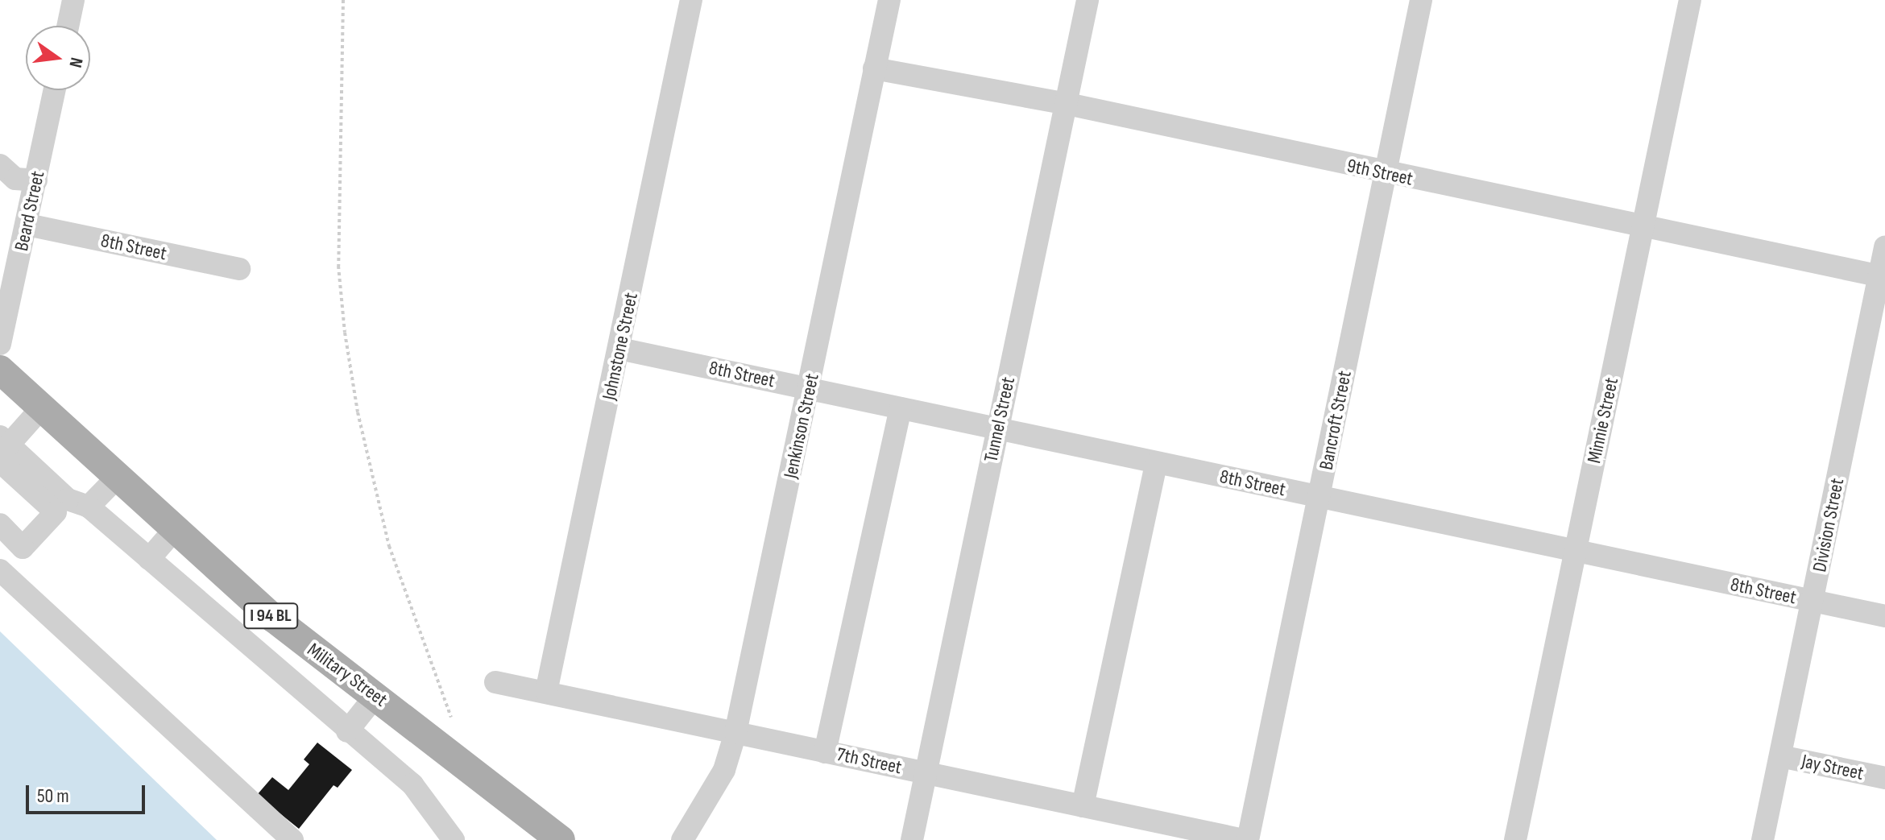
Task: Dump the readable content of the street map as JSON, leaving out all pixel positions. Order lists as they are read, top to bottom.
{
  "streets": {
    "main road": ["I 94 BL", "Military Street"],
    "street": [
      "9th Street",
      "Beard Street",
      "8th Street",
      "Johnstone Street",
      "Tunnel Street",
      "Bancroft Street",
      "Minnie Street",
      "Jenkinson Street",
      "Division Street",
      "7th Street",
      "Jay Street"
    ]
  },
  "crossings": [
    ["9th Street", "Tunnel Street"],
    ["9th Street", "Bancroft Street"],
    ["9th Street", "Minnie Street"],
    ["9th Street", "Jenkinson Street"],
    ["9th Street", "Division Street"],
    ["Beard Street", "8th Street"],
    ["8th Street", "Johnstone Street"],
    ["8th Street", "Tunnel Street"],
    ["8th Street", "Bancroft Street"],
    ["8th Street", "Minnie Street"],
    ["8th Street", "Jenkinson Street"],
    ["8th Street", "Division Street"],
    ["Johnstone Street", "7th Street"],
    ["Tunnel Street", "7th Street"],
    ["Bancroft Street", "7th Street"],
    ["Jenkinson Street", "7th Street"],
    ["Division Street", "Jay Street"]
  ],
  "scale_bar": "50 m",
  "north": "right"
}
